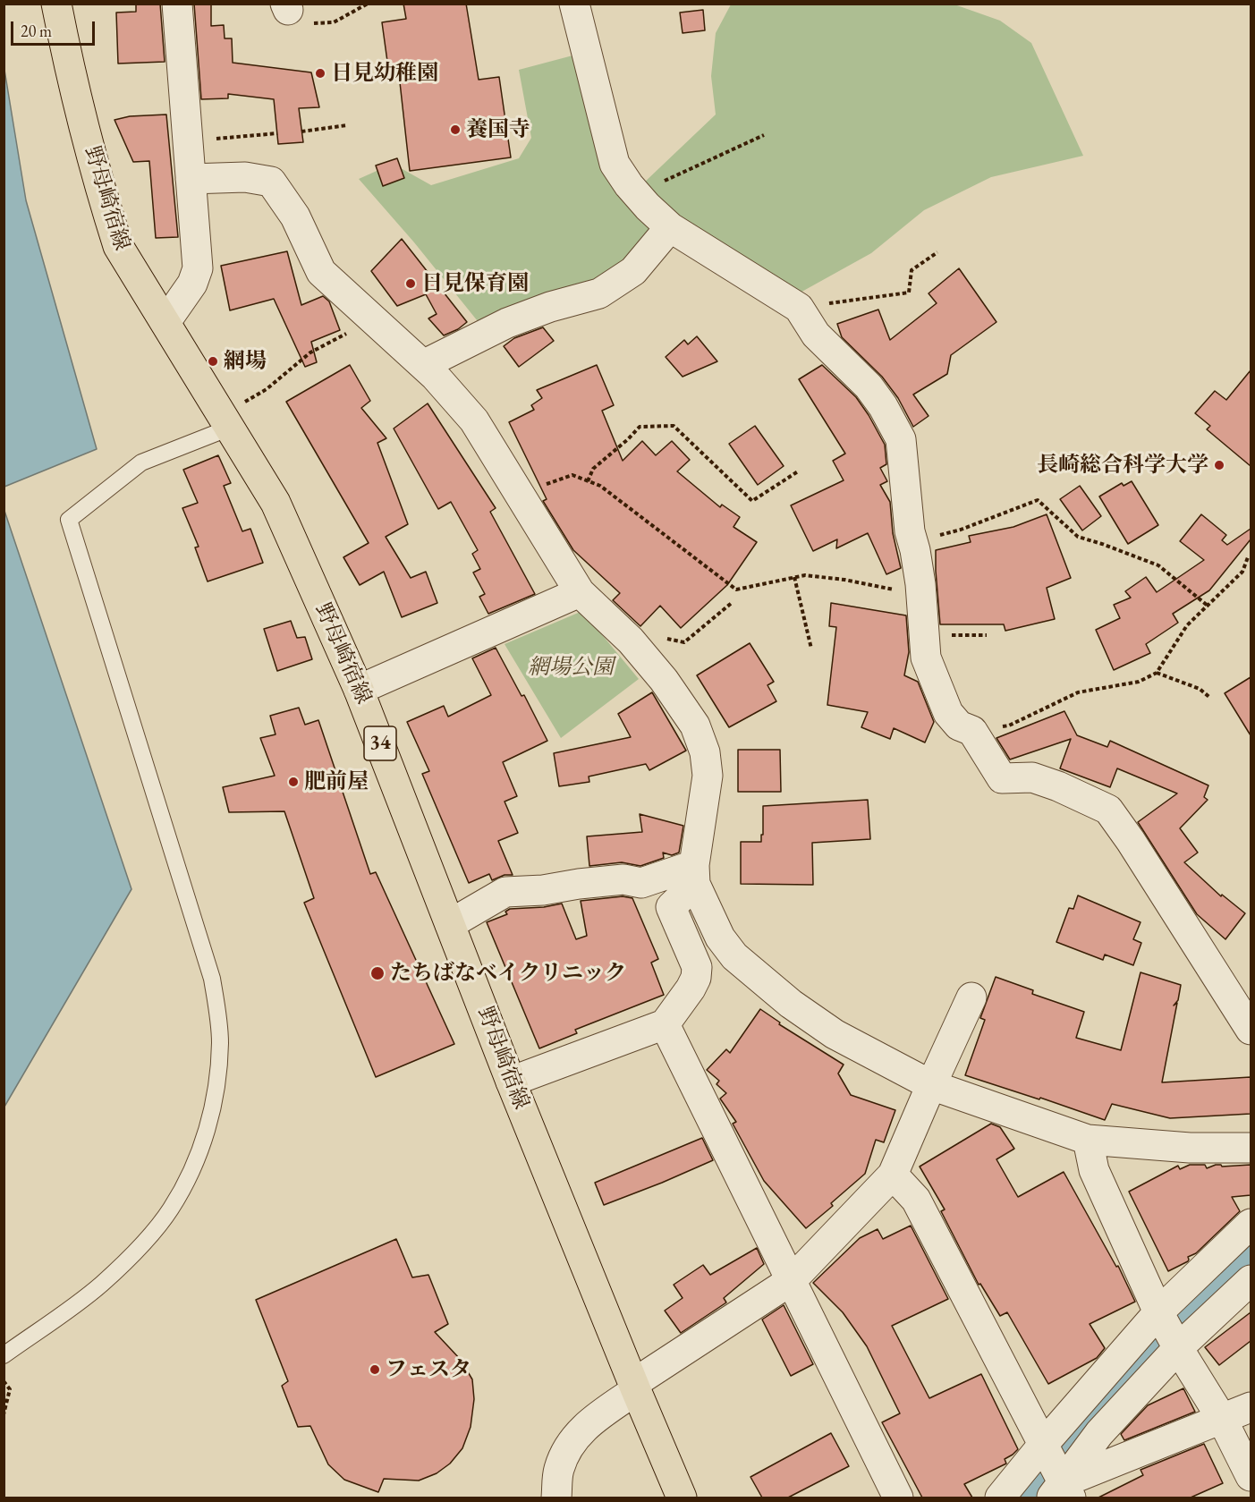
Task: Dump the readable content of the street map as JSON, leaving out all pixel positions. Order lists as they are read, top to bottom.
{
  "streets": {
    "main road": ["野母崎宿線", "34"]
  },
  "parks": ["網場公園"],
  "places": [
    "日見幼稚園",
    "養国寺",
    "日見保育園",
    "網場",
    "長崎総合科学大学",
    "肥前屋",
    "たちばなベイクリニック",
    "フェスタ"
  ],
  "scale_bar": "20 m"
}
